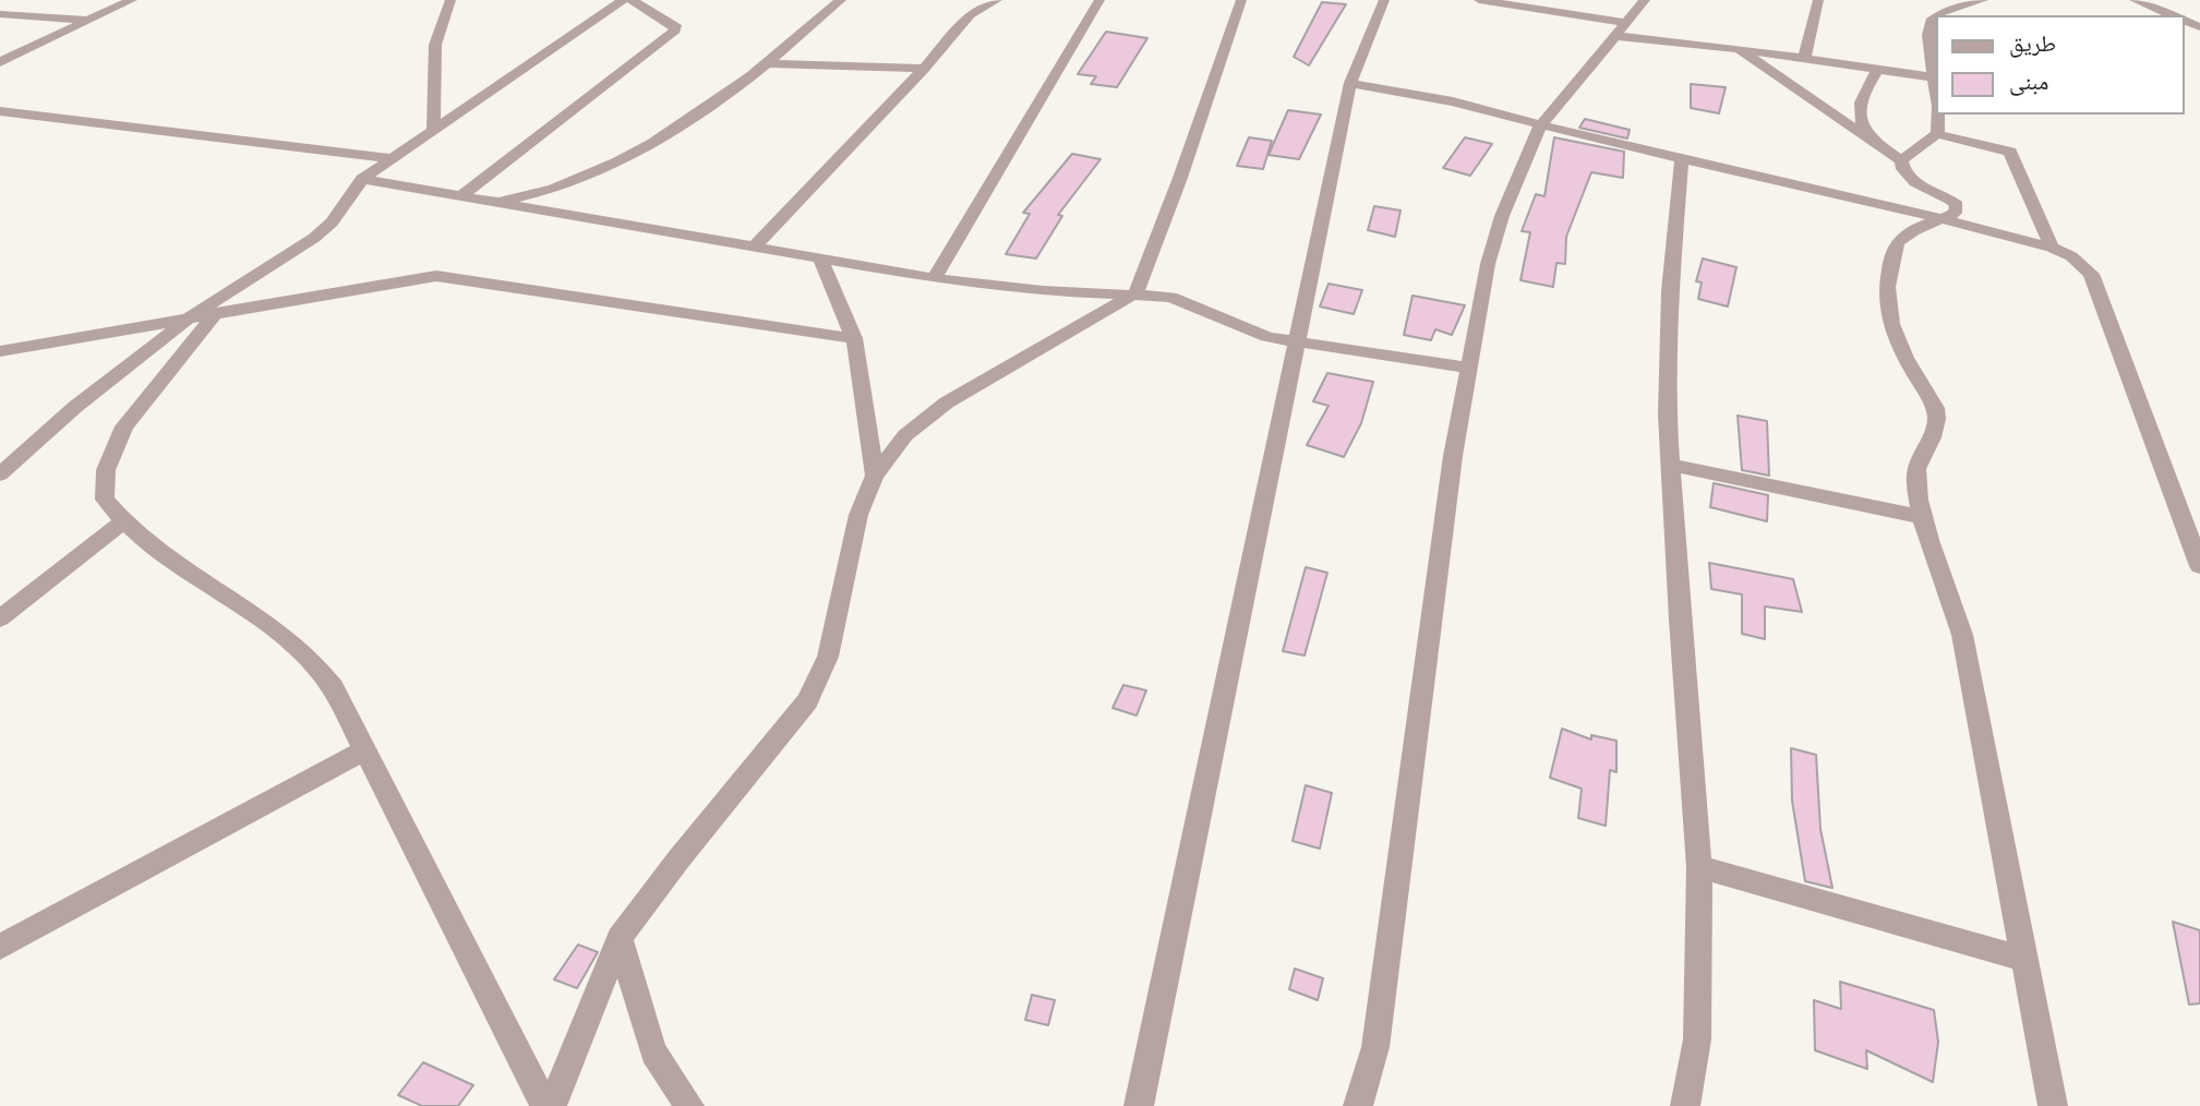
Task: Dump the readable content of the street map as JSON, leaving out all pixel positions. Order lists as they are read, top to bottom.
{
  "legend": ["طريق", "مبنى"]
}
